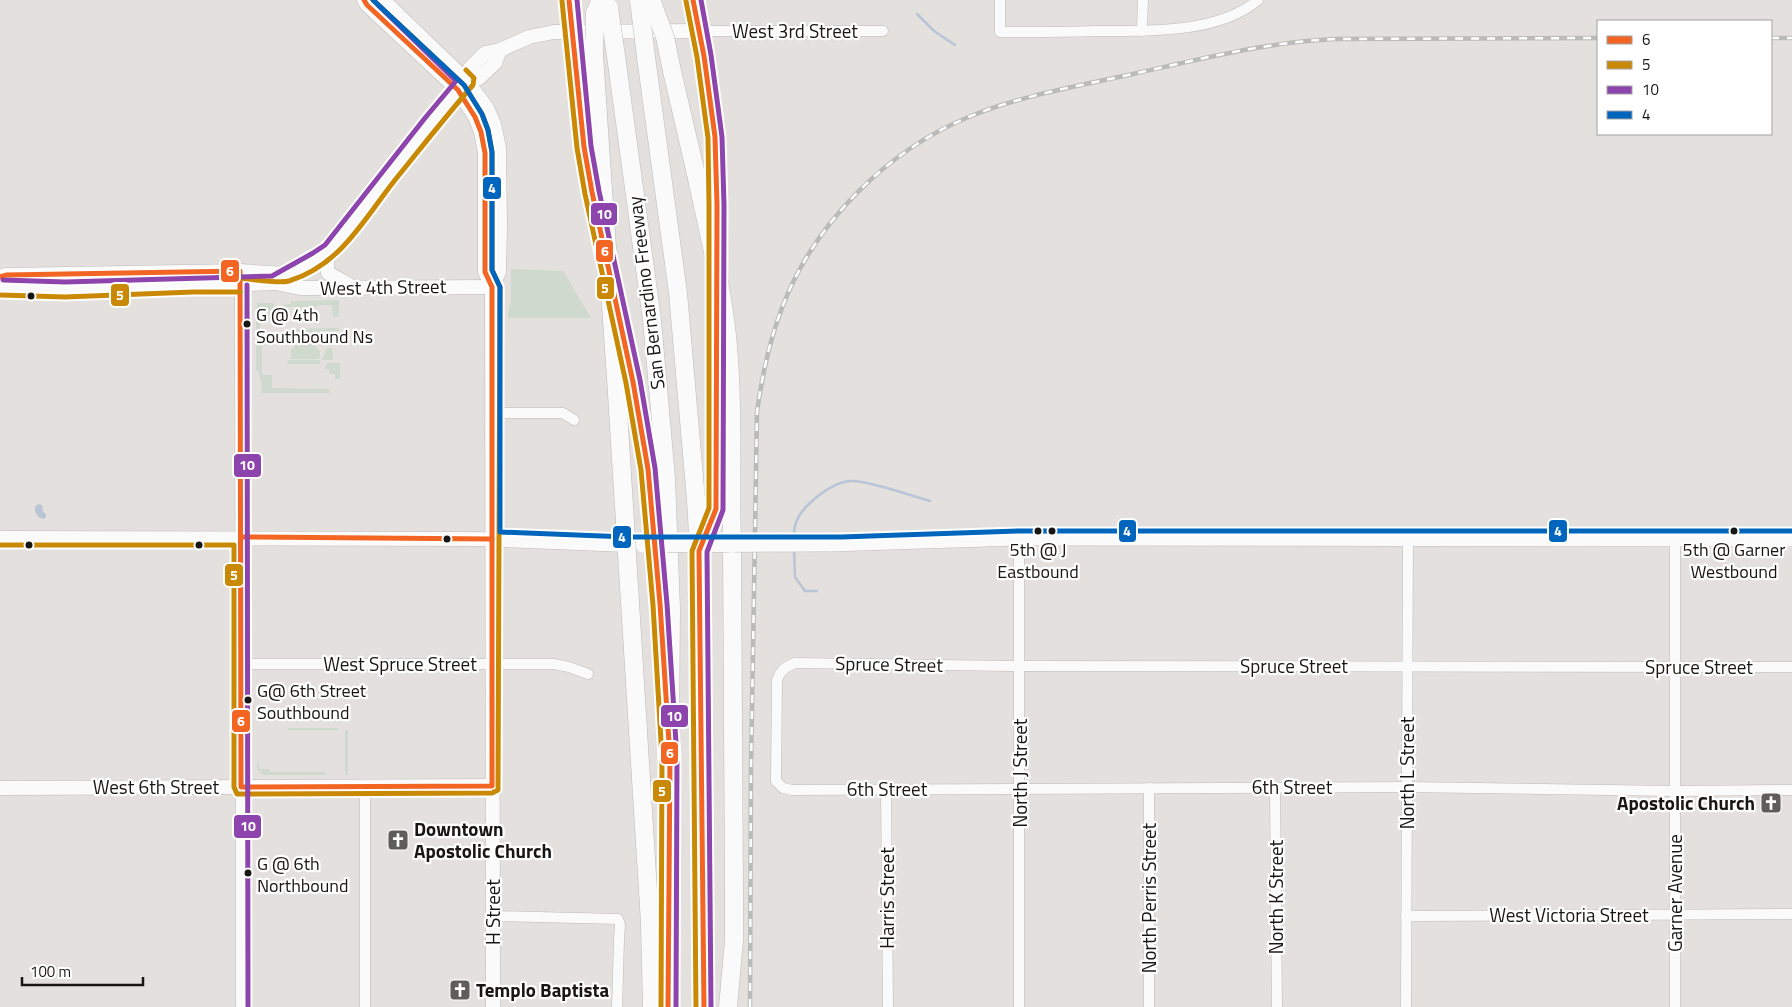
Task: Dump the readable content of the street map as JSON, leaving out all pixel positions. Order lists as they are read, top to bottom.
{
  "streets": {
    "highway": ["San Bernardino Freeway"],
    "main road": [
      "West 3rd Street",
      "West 4th Street",
      "West 6th Street",
      "H Street"
    ],
    "street": [
      "West Spruce Street",
      "Spruce Street",
      "North J Street",
      "North L Street",
      "6th Street",
      "Garner Avenue",
      "North K Street",
      "Harris Street",
      "North Perris Street",
      "West Victoria Street"
    ]
  },
  "crossings": [
    ["West 3rd Street", "West 4th Street"],
    ["West 3rd Street", "H Street"],
    ["West 4th Street", "H Street"],
    ["West Spruce Street", "H Street"],
    ["Spruce Street", "North J Street"],
    ["Spruce Street", "North L Street"],
    ["Spruce Street", "6th Street"],
    ["Spruce Street", "Garner Avenue"],
    ["North J Street", "6th Street"],
    ["North L Street", "6th Street"],
    ["North L Street", "West Victoria Street"],
    ["West 6th Street", "H Street"],
    ["6th Street", "Garner Avenue"],
    ["6th Street", "North K Street"],
    ["6th Street", "Harris Street"],
    ["6th Street", "North Perris Street"],
    ["Garner Avenue", "West Victoria Street"]
  ],
  "places": {
    "other": [
      "G @ 4th Southbound Ns",
      "5th @ J Eastbound",
      "5th @ Garner Westbound",
      "G@ 6th Street Southbound",
      "G @ 6th Northbound"
    ],
    "church": ["Apostolic Church", "Downtown Apostolic Church", "Templo Baptista"]
  },
  "lines": [
    "transit line 6",
    "transit line 5",
    "transit line 10",
    "transit line 4"
  ],
  "legend": [
    "6",
    "5",
    "10",
    "4"
  ],
  "scale_bar": "100 m"
}
